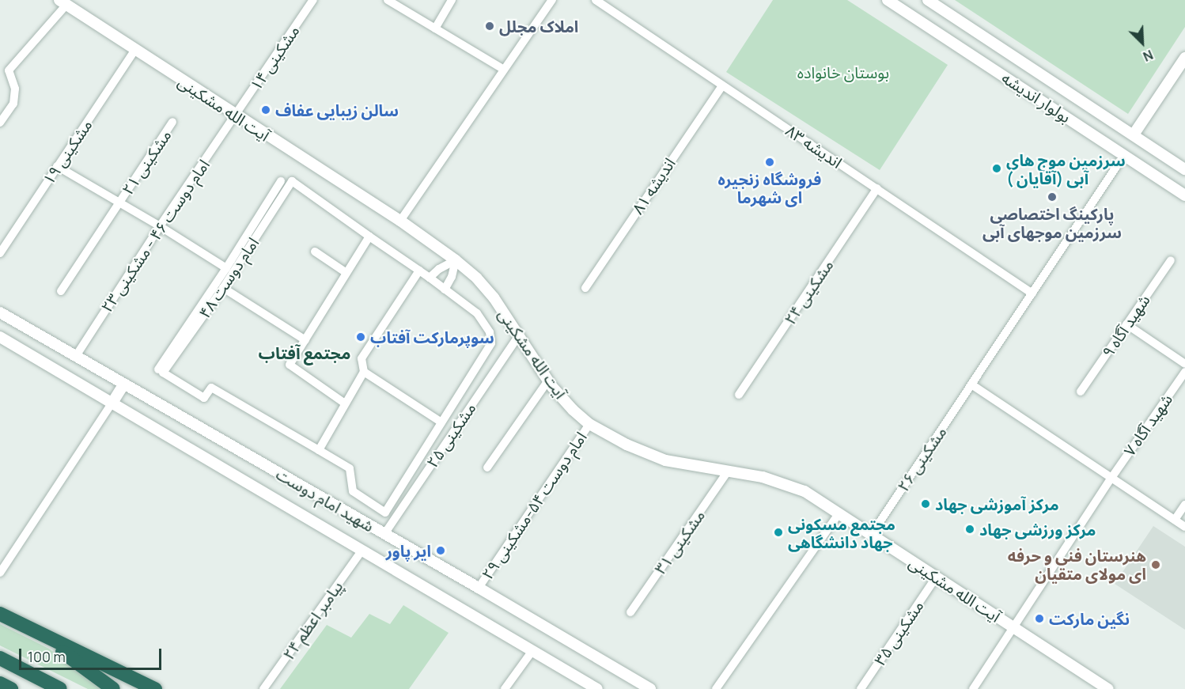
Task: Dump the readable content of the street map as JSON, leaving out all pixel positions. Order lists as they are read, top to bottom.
{
  "streets": {
    "main road": ["بولوار اندیشه", "آیت الله مشکینی", "شهید امام دوست"],
    "street": [
      "مشکینی ۱۴",
      "اندیشه ۸۳",
      "مشکینی ۱۹",
      "مشکینی ۲۱",
      "اندیشه ۸۱",
      "امام دوست ۴۶ - مشکینی ۲۳",
      "امام دوست ۴۸",
      "مشکینی ۲۴",
      "شهید آگاه ۹",
      "شهید آگاه ۷",
      "مشکینی ۲۵",
      "مشکینی ۲۶",
      "امام دوست ۵۴-مشکینی ۲۹",
      "مشکینی ۳۱",
      "پیامبر اعظم ۲۴",
      "مشکینی ۳۵"
    ]
  },
  "crossings": [
    ["مشکینی ۱۴", "آیت الله مشکینی"],
    ["مشکینی ۱۴", "امام دوست ۴۶ - مشکینی ۲۳"],
    ["آیت الله مشکینی", "مشکینی ۱۹"],
    ["آیت الله مشکینی", "امام دوست ۴۶ - مشکینی ۲۳"],
    ["آیت الله مشکینی", "شهید آگاه ۷"],
    ["آیت الله مشکینی", "مشکینی ۲۵"],
    ["آیت الله مشکینی", "مشکینی ۲۶"],
    ["آیت الله مشکینی", "امام دوست ۵۴-مشکینی ۲۹"],
    ["آیت الله مشکینی", "مشکینی ۳۱"],
    ["آیت الله مشکینی", "مشکینی ۳۵"],
    ["اندیشه ۸۳", "اندیشه ۸۱"],
    ["اندیشه ۸۳", "مشکینی ۲۴"],
    ["امام دوست ۴۶ - مشکینی ۲۳", "شهید امام دوست"],
    ["مشکینی ۲۵", "شهید امام دوست"],
    ["شهید امام دوست", "امام دوست ۵۴-مشکینی ۲۹"],
    ["شهید امام دوست", "پیامبر اعظم ۲۴"]
  ],
  "districts": ["مجتمع آفتاب"],
  "parks": ["بوستان خانواده"],
  "places": [
    "املاک مجلل",
    "سالن زیبایی عفاف",
    "فروشگاه زنجیره ای شهرما",
    "سرزمین موج های آبی (آقایان )",
    "پارکینگ اختصاصی سرزمین موجهای آبی",
    "سوپرمارکت آفتاب",
    "مرکز آموزشی جهاد",
    "مرکز ورزشی جهاد",
    "مجتمع مسکونی جهاد دانشگاهی",
    "ایر پاور",
    "هنرستان فنی و حرفه ای مولای متقیان",
    "نگین مارکت"
  ],
  "scale_bar": "100 m",
  "north": "bottom right"
}
